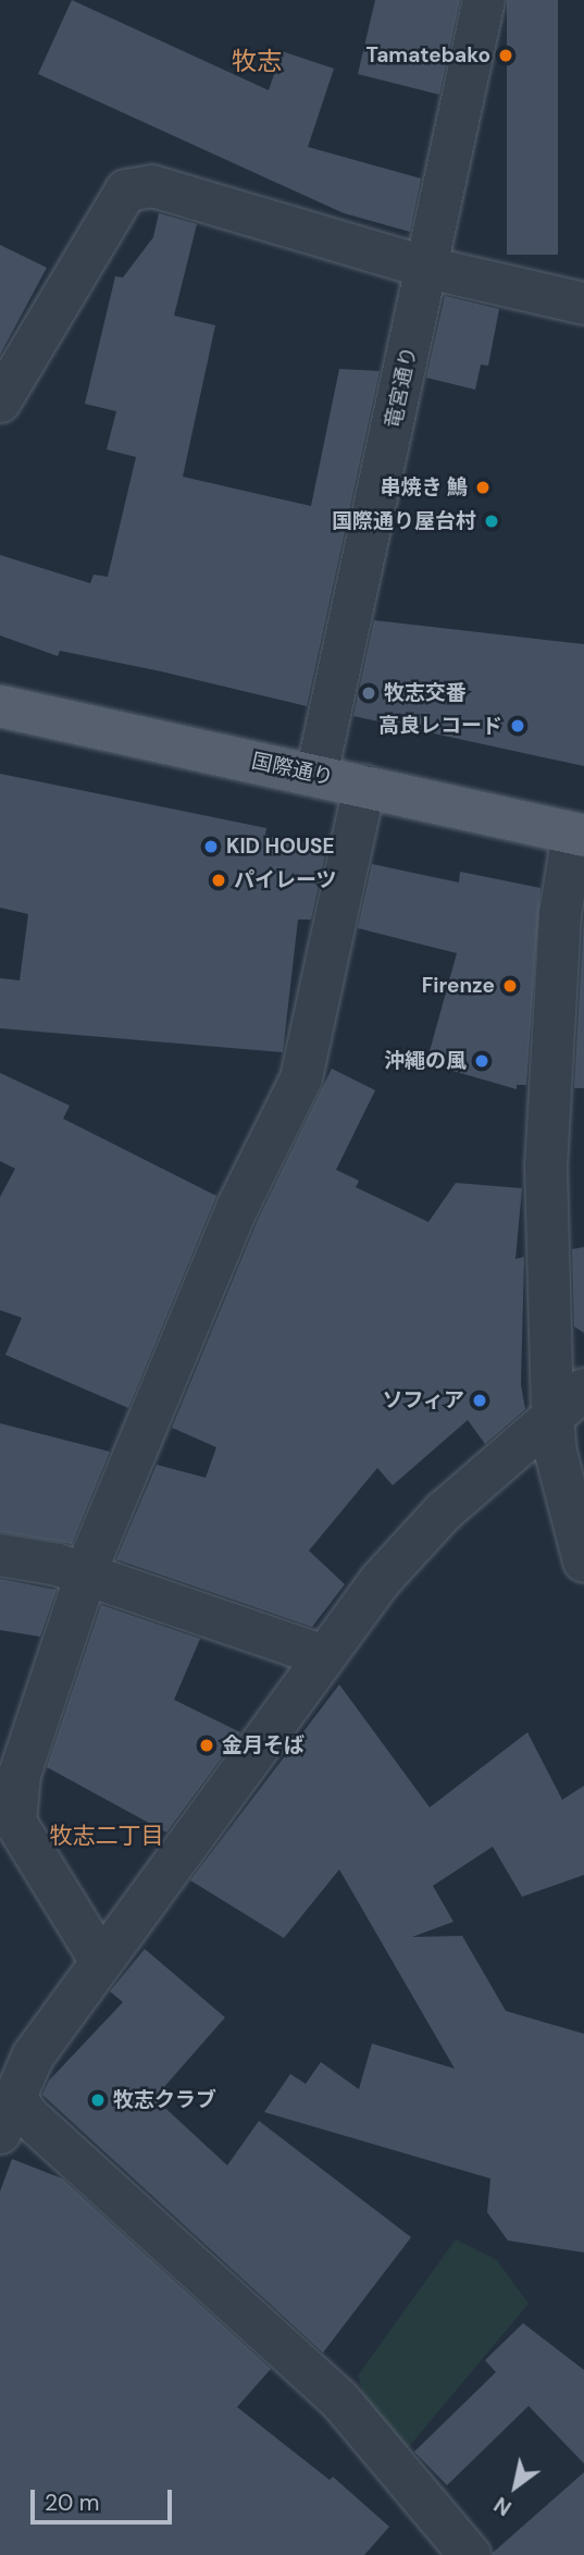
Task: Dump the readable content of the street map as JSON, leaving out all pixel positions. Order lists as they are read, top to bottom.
{
  "streets": {
    "main road": ["国際通り"],
    "street": ["竜宮通り"]
  },
  "crossings": [
    ["竜宮通り", "国際通り"]
  ],
  "districts": ["牧志", "牧志二丁目"],
  "places": [
    "Tamatebako",
    "串焼き 鷠",
    "国際通り屋台村",
    "牧志交番",
    "高良レコード",
    "KID HOUSE",
    "パイレーツ",
    "Firenze",
    "沖繩の風",
    "ソフィア",
    "金月そば",
    "牧志クラブ"
  ],
  "scale_bar": "20 m",
  "north": "bottom left"
}
